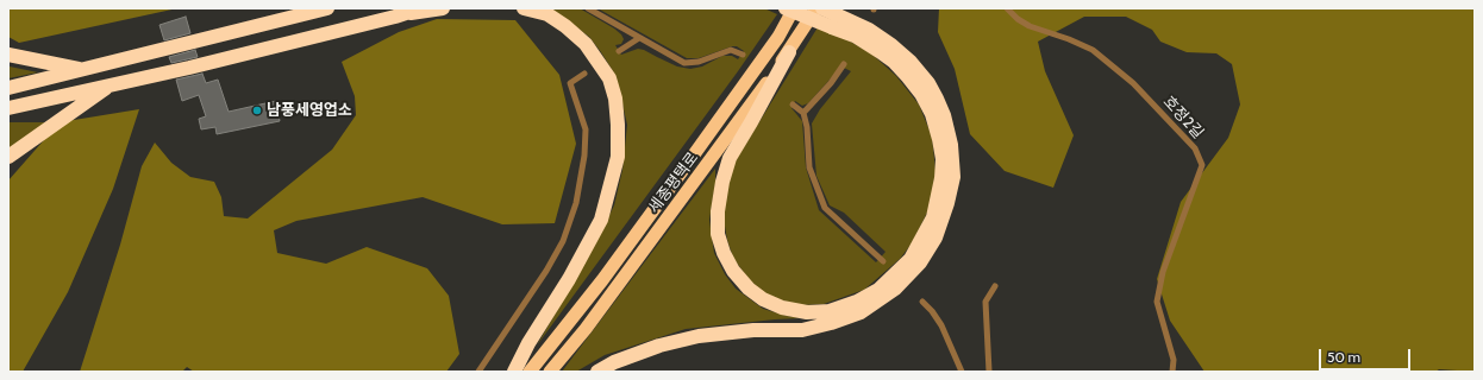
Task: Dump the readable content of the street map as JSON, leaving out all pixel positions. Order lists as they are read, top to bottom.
{
  "streets": {
    "highway": ["세종평택로"],
    "lane": ["호정2길"]
  },
  "places": ["남풍세영업소"],
  "scale_bar": "50 m"
}
